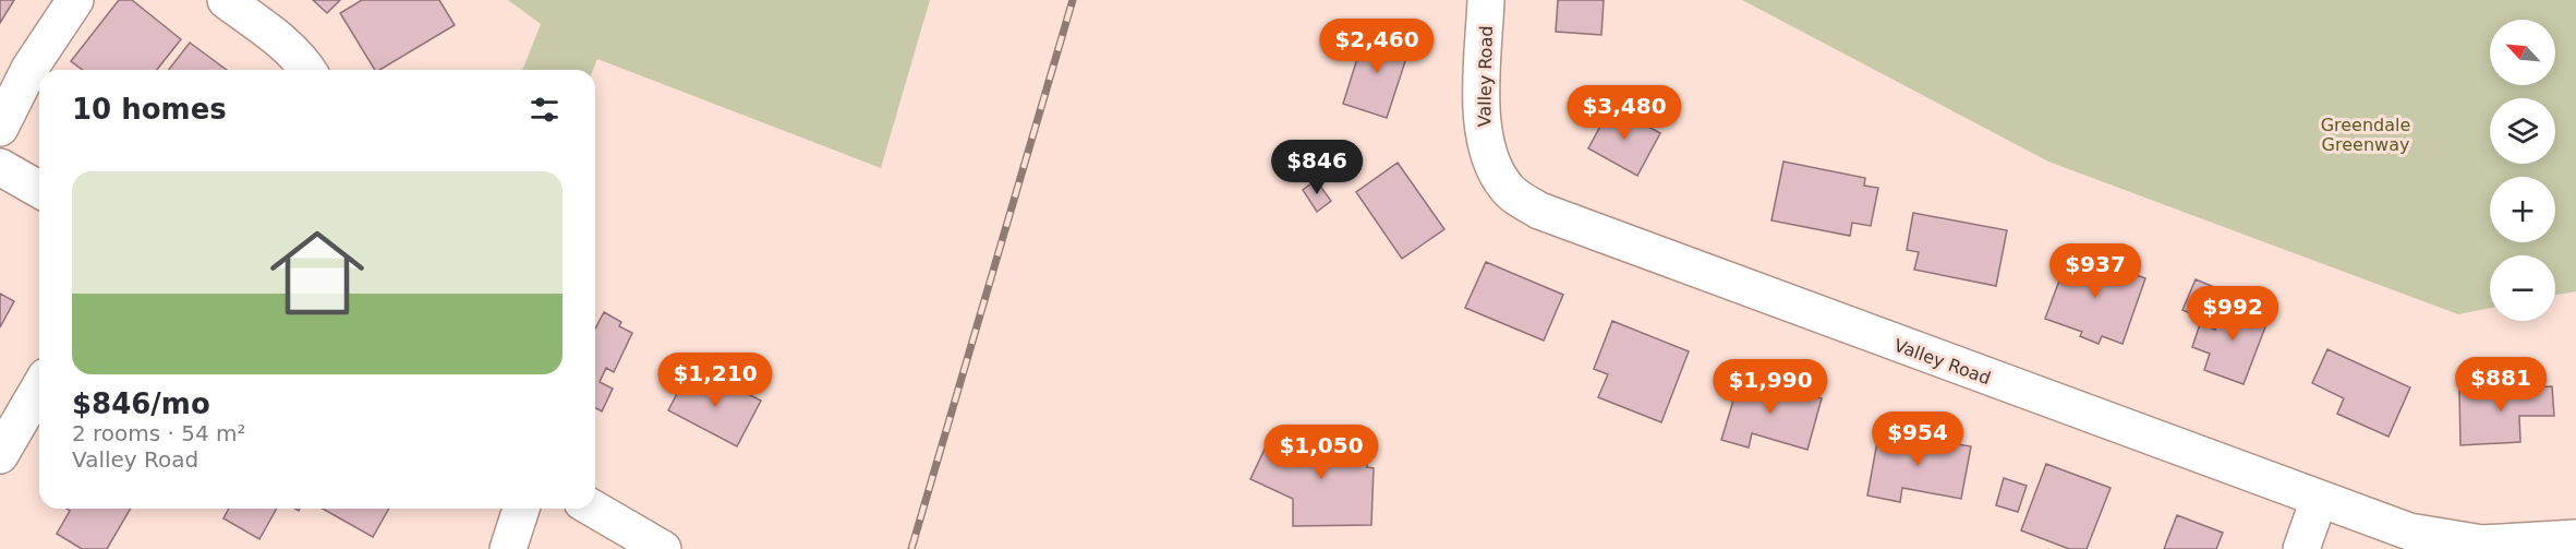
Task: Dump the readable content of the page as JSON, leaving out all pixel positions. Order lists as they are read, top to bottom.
{
  "streets": {
    "street": ["Valley Road"]
  },
  "parks": ["Greendale Greenway"],
  "north": "top left",
  "page": {
    "price": [
      "$2,460",
      "$3,480",
      "$846",
      "$937",
      "$992",
      "$1,210",
      "$881",
      "$1,990",
      "$954",
      "$1,050"
    ],
    "map_buttons": ["+", "−"],
    "heading": "10 homes",
    "list": [
      {
        "name": "$846/mo",
        "note": "2 rooms · 54 m² · Valley Road"
      }
    ]
  }
}
